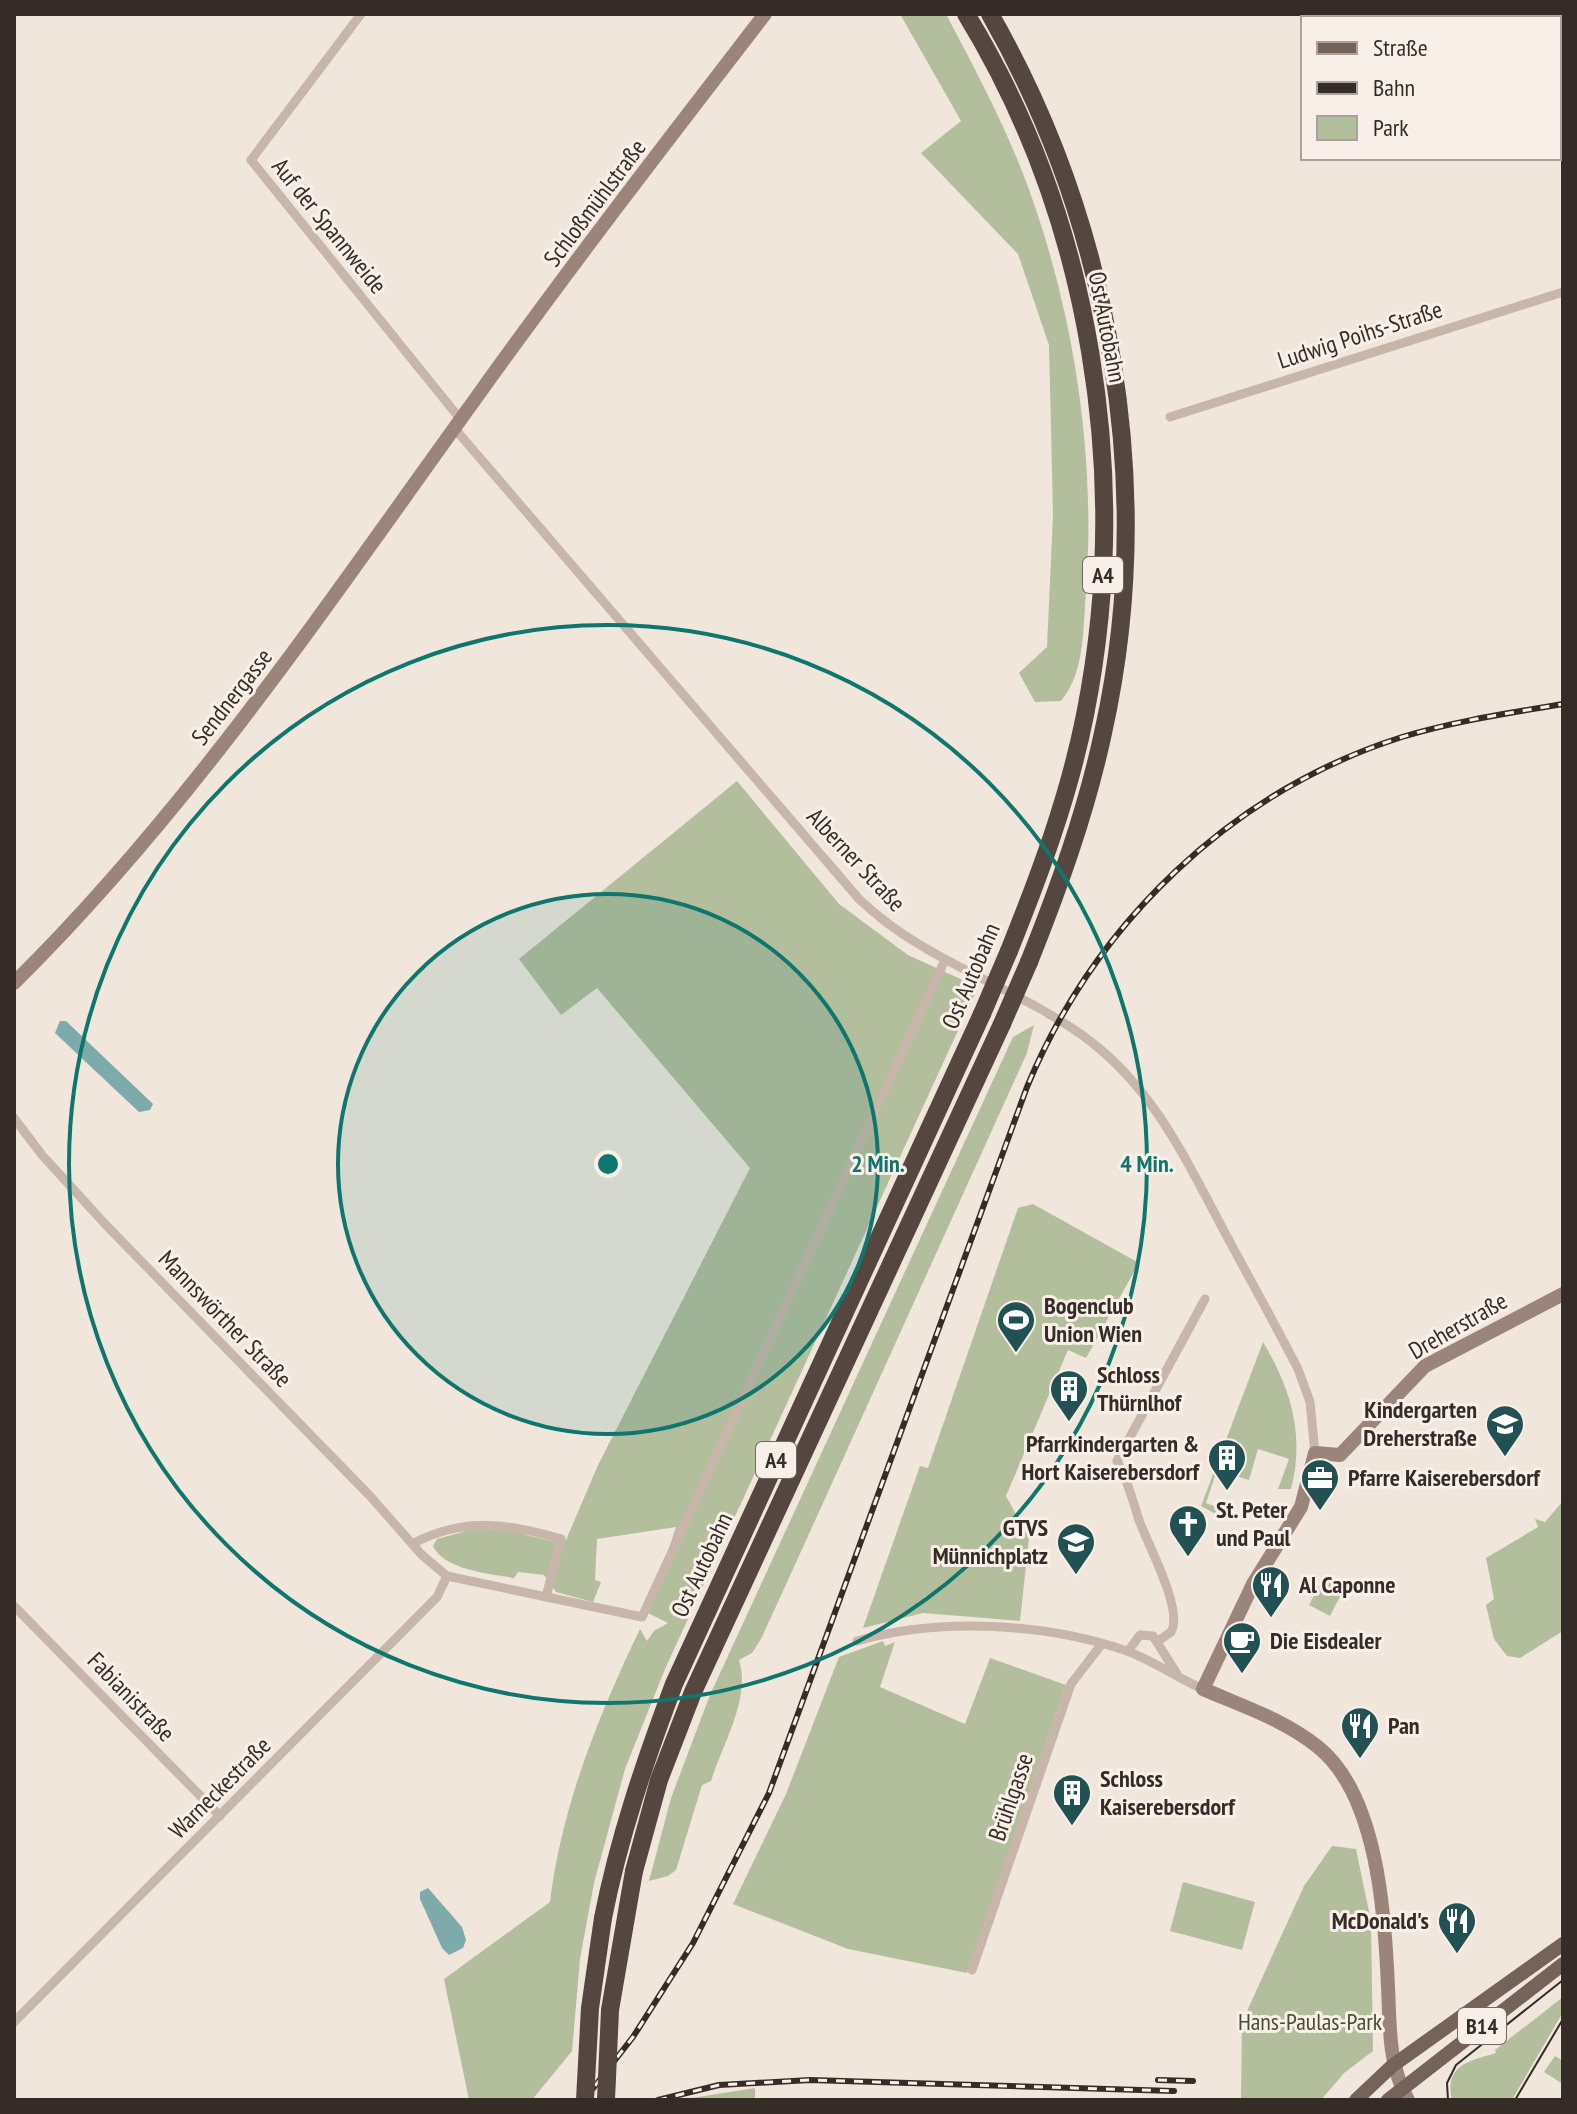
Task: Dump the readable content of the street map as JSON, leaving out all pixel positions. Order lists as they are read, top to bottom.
{
  "streets": {
    "highway": ["Ost Autobahn", "A4"],
    "main road": ["B14"],
    "street": [
      "Schloßmühlstraße",
      "Auf der Spannweide",
      "Ludwig Poihs-Straße",
      "Sendnergasse",
      "Alberner Straße",
      "Mannswörther Straße",
      "Dreherstraße",
      "Fabianistraße",
      "Warneckestraße",
      "Brühlgasse"
    ]
  },
  "crossings": [
    ["Schloßmühlstraße", "Auf der Spannweide"],
    ["Schloßmühlstraße", "Sendnergasse"],
    ["Schloßmühlstraße", "Alberner Straße"],
    ["Auf der Spannweide", "Sendnergasse"],
    ["Auf der Spannweide", "Alberner Straße"],
    ["Sendnergasse", "Alberner Straße"],
    ["Alberner Straße", "Dreherstraße"],
    ["Mannswörther Straße", "Warneckestraße"],
    ["Fabianistraße", "Warneckestraße"]
  ],
  "parks": ["Hans-Paulas-Park"],
  "places": {
    "sports": ["Bogenclub Union Wien"],
    "building": ["Schloss Thürnlhof", "Pfarrkindergarten & Hort Kaiserebersdorf", "Schloss Kaiserebersdorf"],
    "school or university": ["Kindergarten Dreherstraße", "GTVS Münnichplatz"],
    "office": ["Pfarre Kaiserebersdorf"],
    "church": ["St. Peter und Paul"],
    "restaurant": ["Al Caponne", "Pan", "McDonald's"],
    "cafe": ["Die Eisdealer"]
  },
  "legend": ["Straße", "Bahn", "Park"],
  "rings": ["2 Min.", "4 Min."]
}
